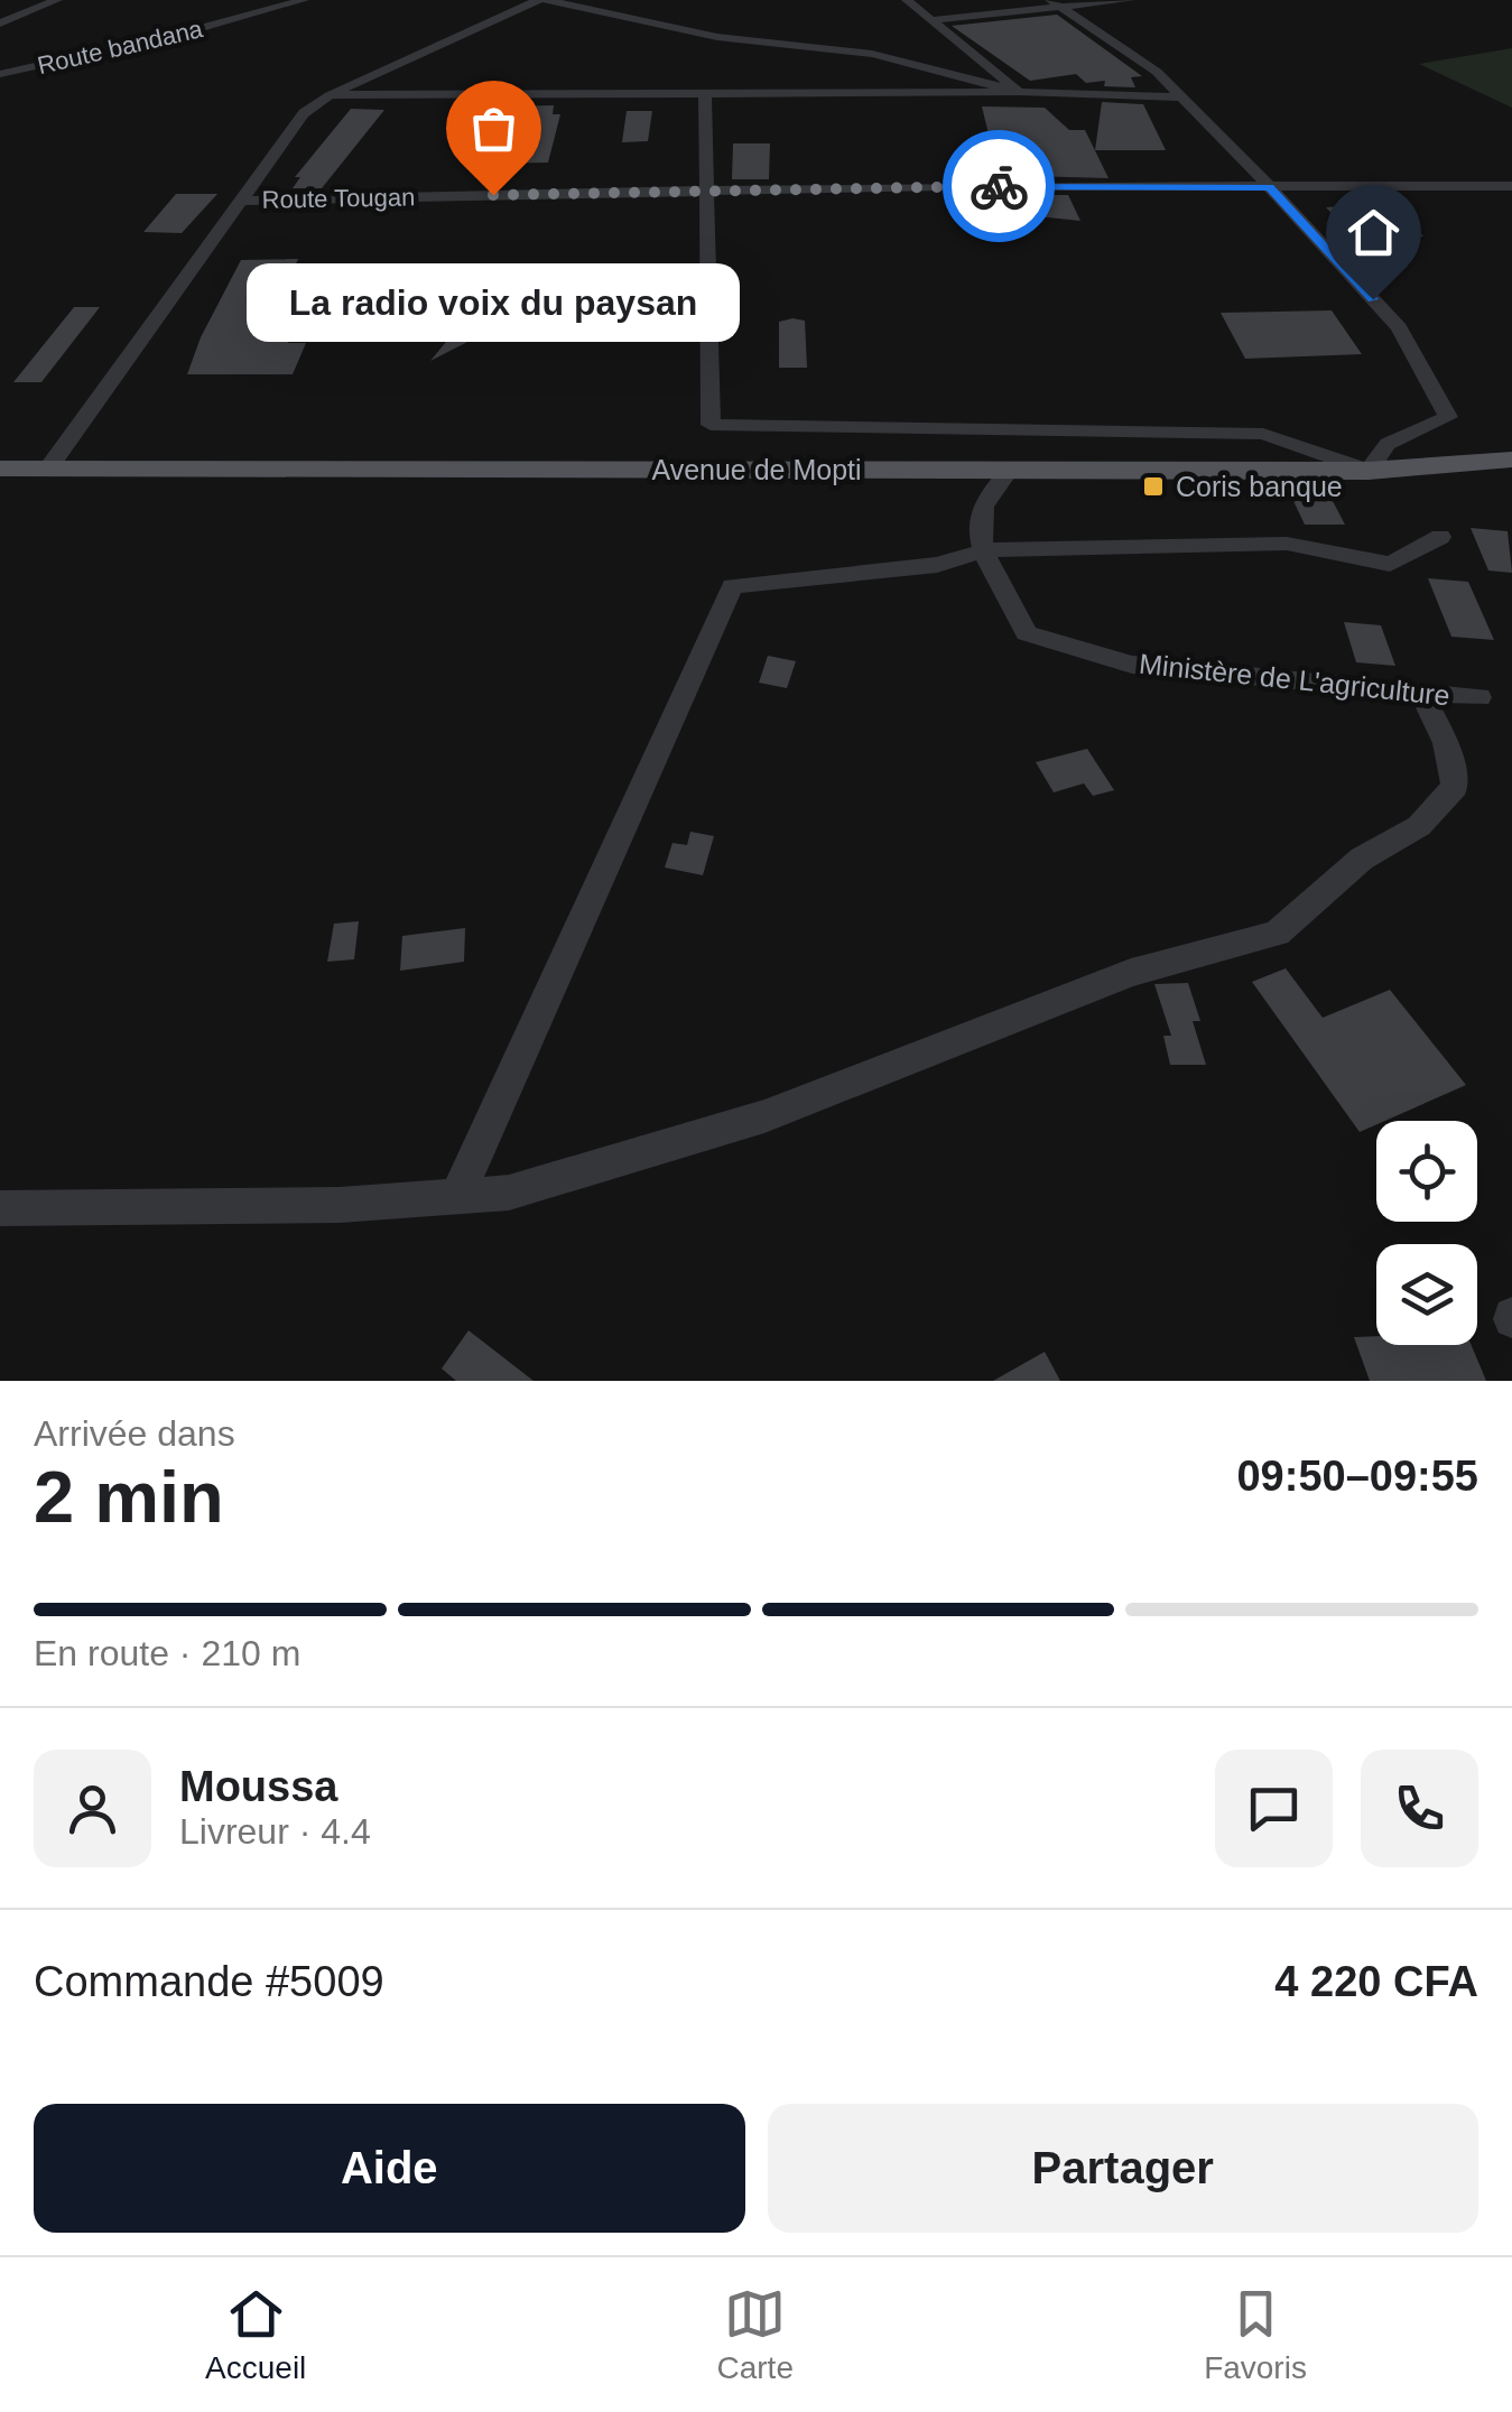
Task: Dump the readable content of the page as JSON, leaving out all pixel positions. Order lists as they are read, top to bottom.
{
  "streets": {
    "main road": ["Avenue de Mopti"],
    "street": ["Route bandana", "Route Tougan", "Ministère de L'agriculture"]
  },
  "places": {
    "other": ["La radio voix du paysan"],
    "transit": ["Coris banque"]
  },
  "page": {
    "bubble": "La radio voix du paysan",
    "heading": ["2 min", "Arrivée dans", "09:50–09:55"],
    "panel": [
      "Moussa",
      "Livreur · 4.4",
      "Commande #5009",
      "4 220 CFA"
    ],
    "bar": "En route · 210 m",
    "buttons": ["Aide", "Partager"],
    "tabs": ["Accueil", "Carte", "Favoris"]
  }
}
